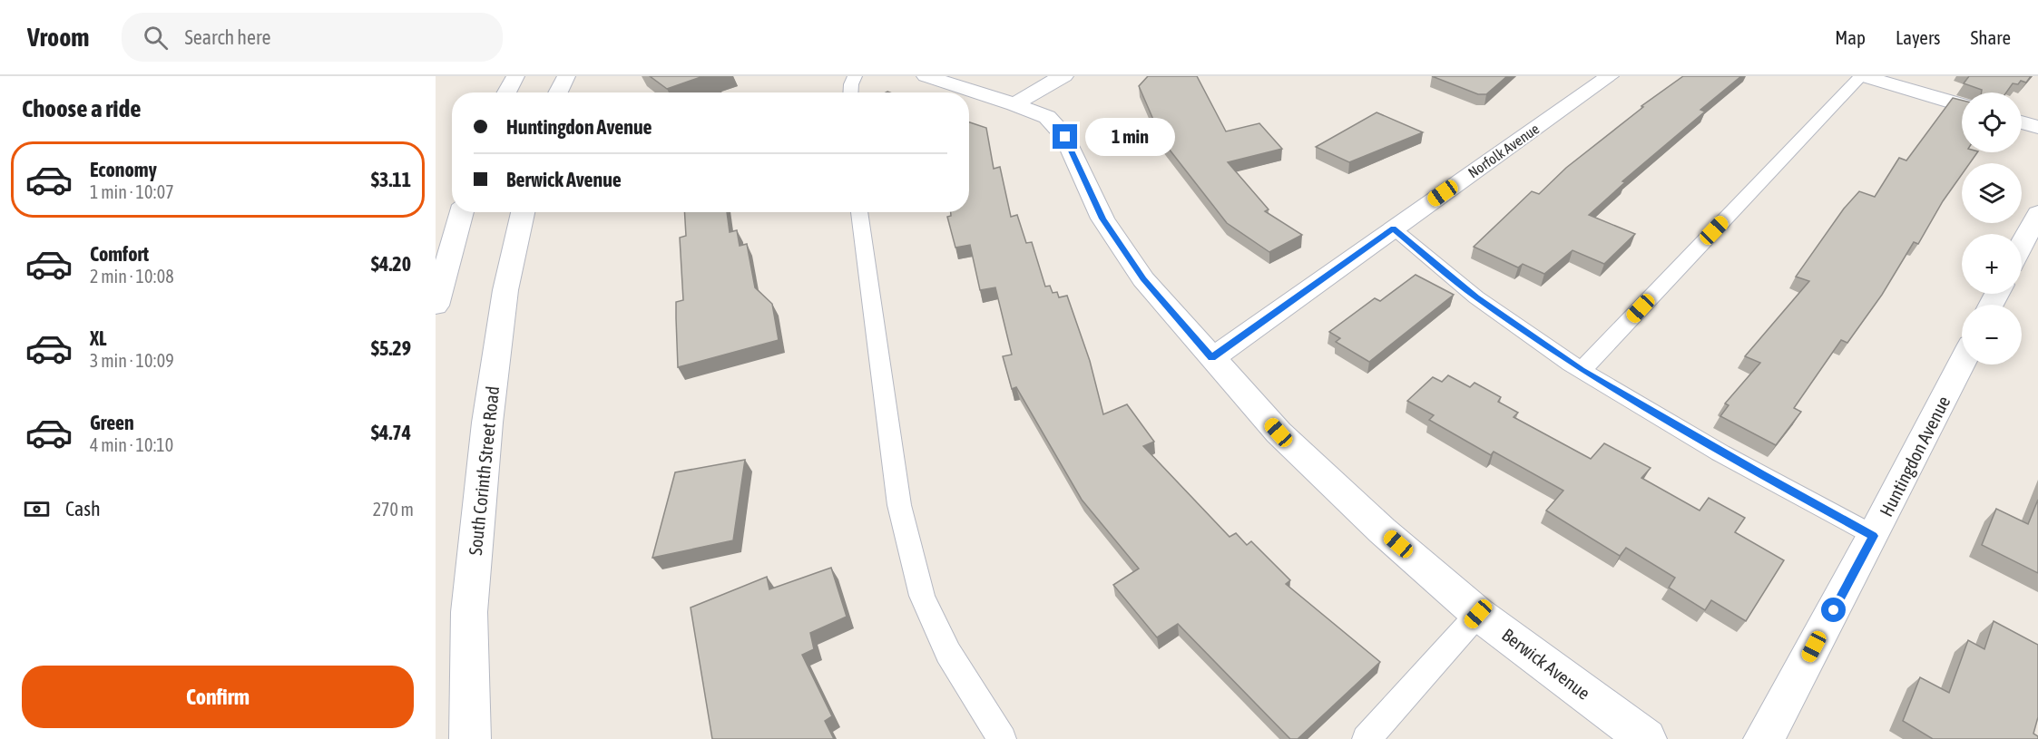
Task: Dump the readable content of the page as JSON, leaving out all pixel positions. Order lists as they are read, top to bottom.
{
  "streets": {
    "street": [
      "Norfolk Avenue",
      "Huntingdon Avenue",
      "South Corinth Street Road",
      "Berwick Avenue"
    ]
  },
  "crossings": [
    ["Norfolk Avenue", "Berwick Avenue"]
  ],
  "page": {
    "header": "Vroom",
    "search": "Search here",
    "nav": ["Map", "Layers", "Share"],
    "heading": "Choose a ride",
    "map_buttons": ["+", "−"],
    "banner": ["Huntingdon Avenue", "Berwick Avenue"],
    "bubble": "1 min",
    "list": [
      {
        "name": "Economy",
        "note": "1 min · 10:07",
        "value": "$3.11"
      },
      {
        "name": "Comfort",
        "note": "2 min · 10:08",
        "value": "$4.20"
      },
      {
        "name": "XL",
        "note": "3 min · 10:09",
        "value": "$5.29"
      },
      {
        "name": "Green",
        "note": "4 min · 10:10",
        "value": "$4.74"
      }
    ],
    "pay": ["Cash", "270 m"],
    "buttons": "Confirm"
  }
}
